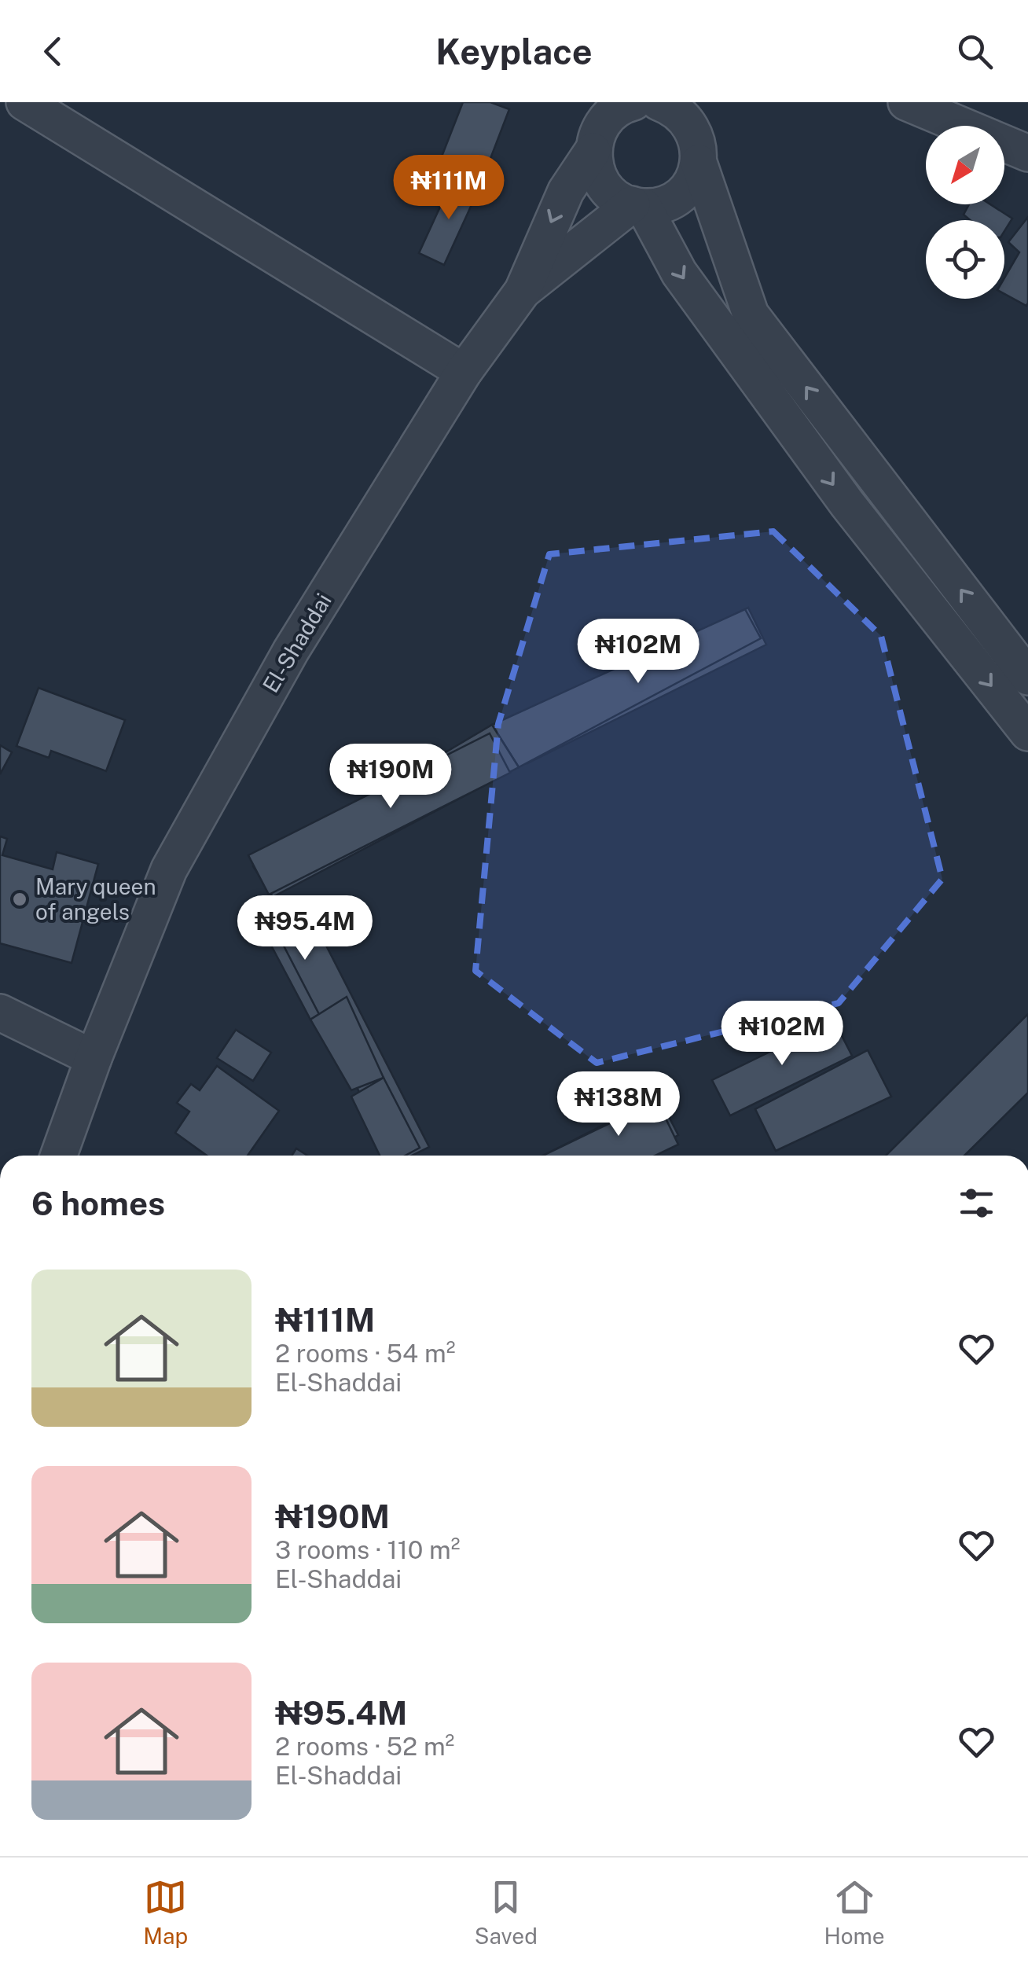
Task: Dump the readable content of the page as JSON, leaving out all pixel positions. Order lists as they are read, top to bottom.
{
  "streets": {
    "street": ["El-Shaddai"]
  },
  "places": ["Mary queen of angels"],
  "north": "bottom left",
  "page": {
    "header": "Keyplace",
    "price": [
      "₦111M",
      "₦102M",
      "₦190M",
      "₦95.4M",
      "₦102M",
      "₦138M"
    ],
    "heading": "6 homes",
    "list": [
      {
        "name": "₦111M",
        "note": "2 rooms · 54 m² · El-Shaddai"
      },
      {
        "name": "₦190M",
        "note": "3 rooms · 110 m² · El-Shaddai"
      },
      {
        "name": "₦95.4M",
        "note": "2 rooms · 52 m² · El-Shaddai"
      }
    ],
    "tabs": ["Map", "Saved", "Home"]
  }
}
